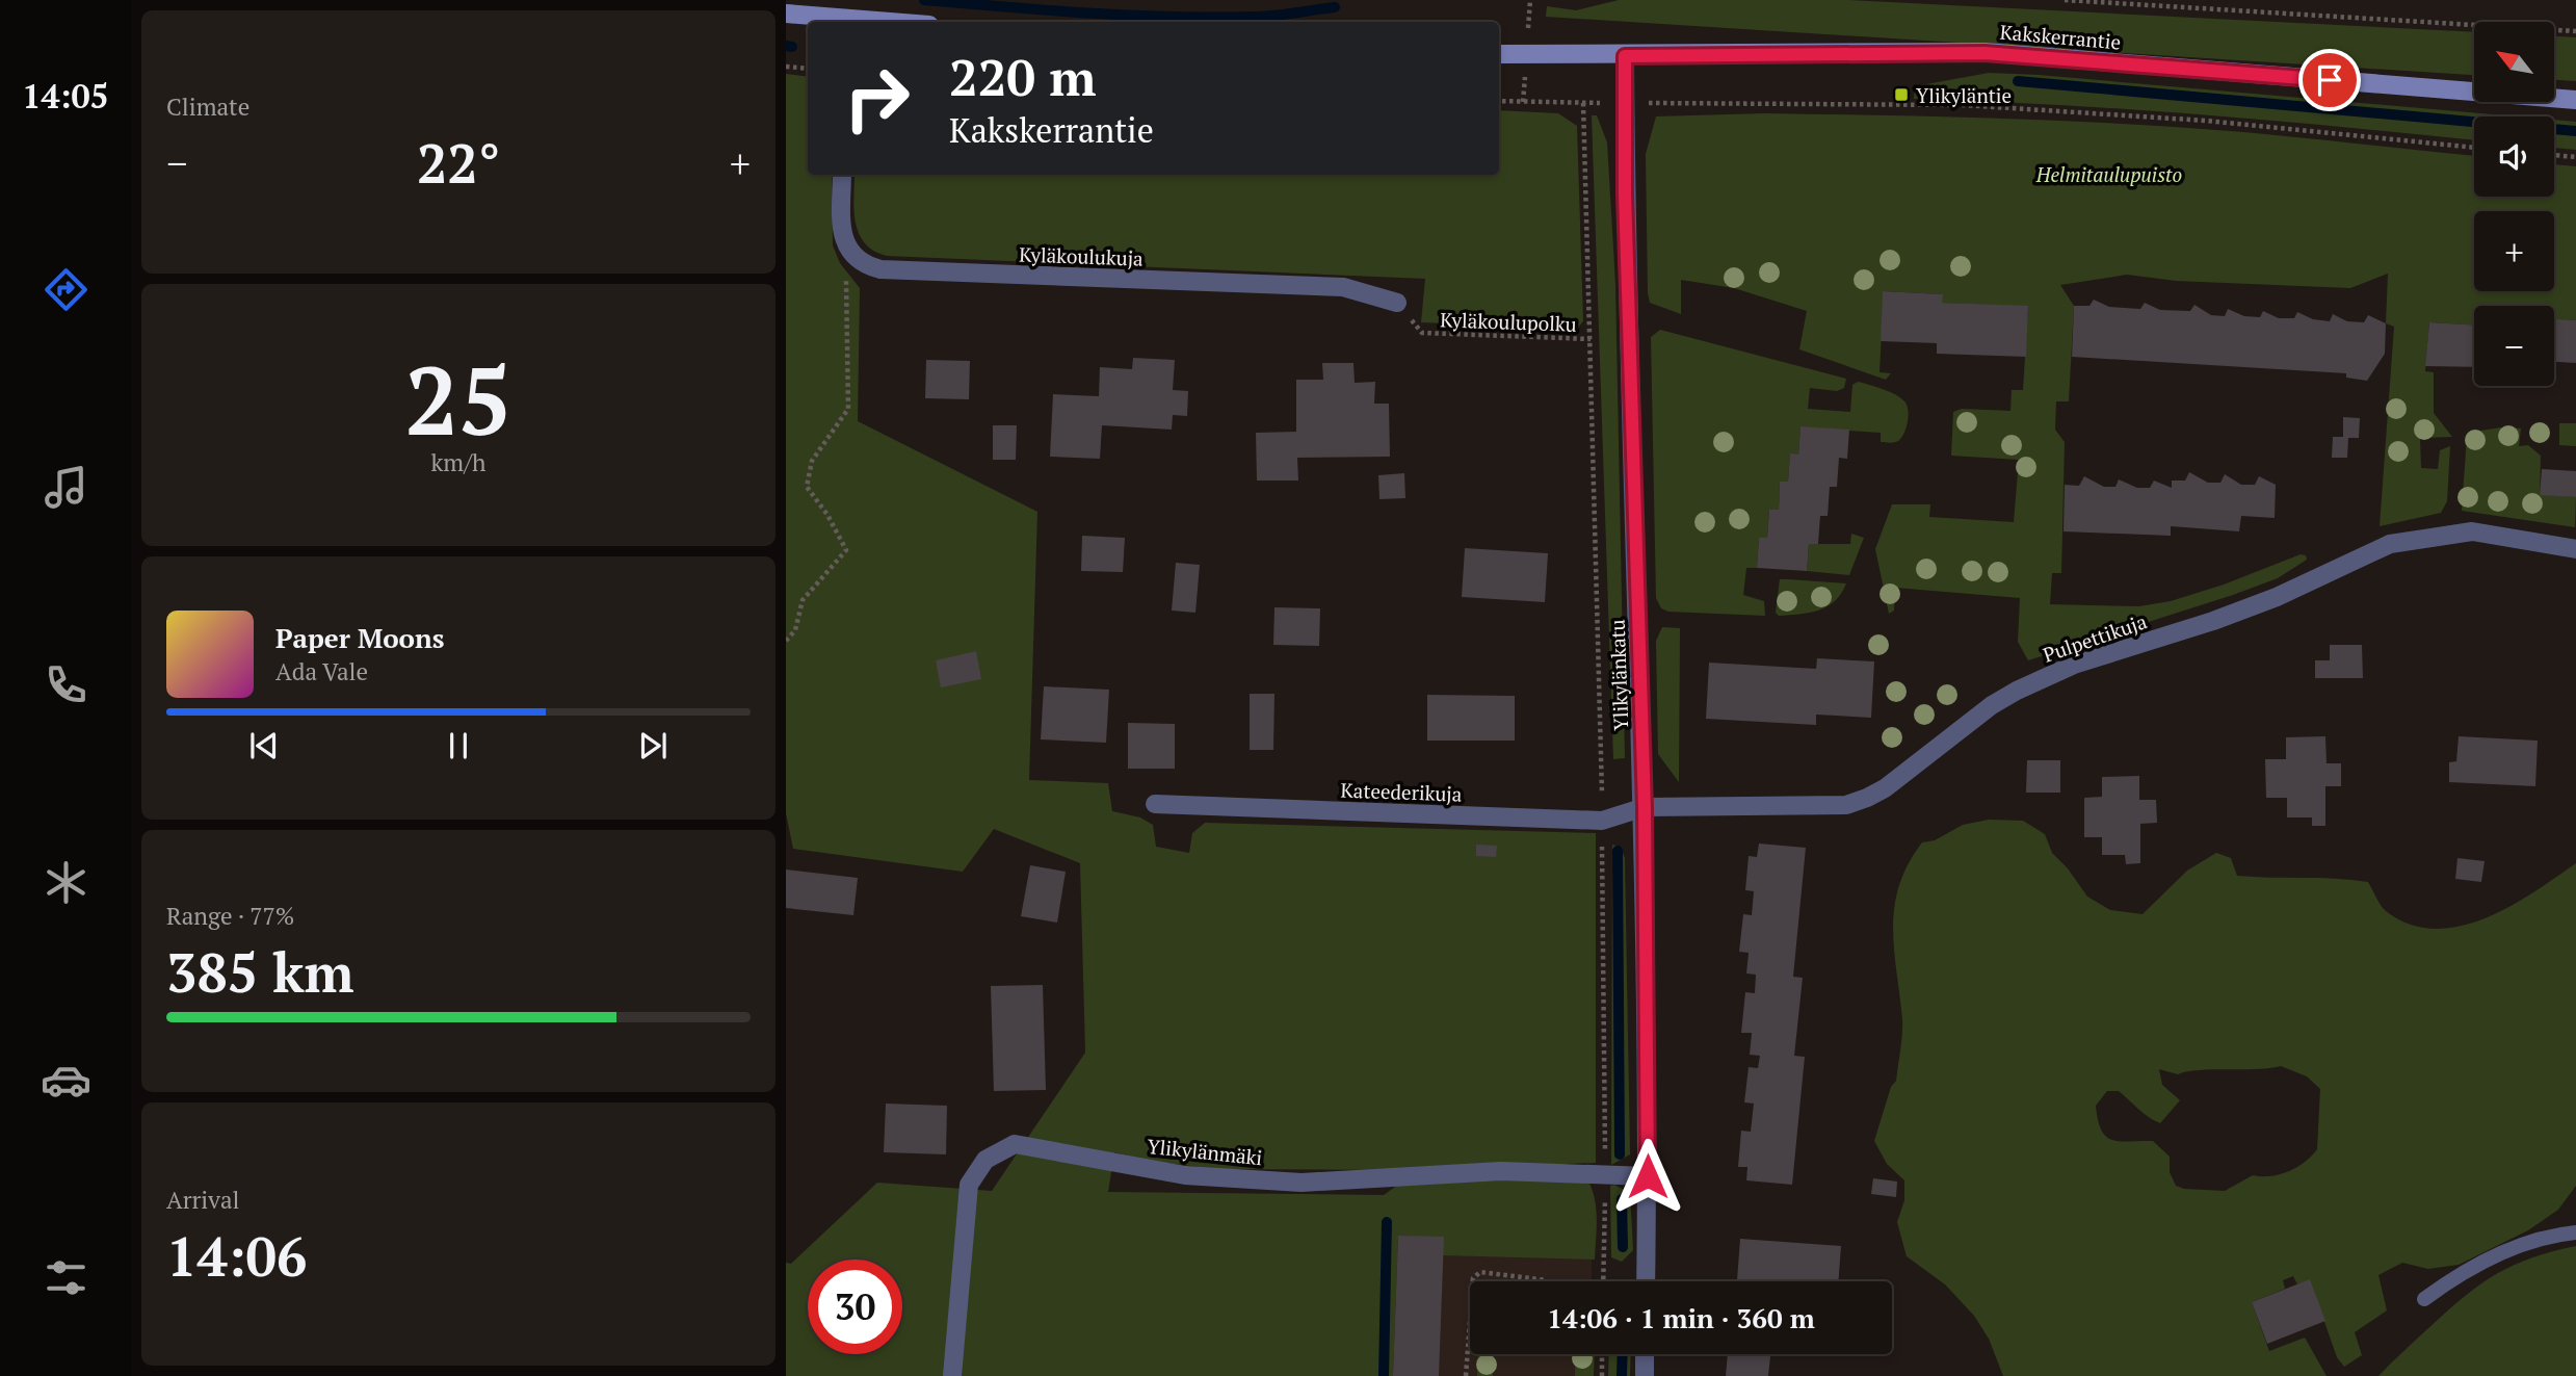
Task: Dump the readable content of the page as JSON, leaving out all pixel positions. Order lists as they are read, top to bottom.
{
  "streets": {
    "main road": ["Kakskerrantie"],
    "street": [
      "Kyläkoulukuja",
      "Pulpettikuja",
      "Ylikylänkatu",
      "Kateederikuja",
      "Ylikylänmäki"
    ],
    "path": ["Kyläkoulupolku"]
  },
  "crossings": [
    ["Kakskerrantie", "Ylikylänkatu"],
    ["Kyläkoulukuja", "Kyläkoulupolku"],
    ["Pulpettikuja", "Ylikylänkatu"],
    ["Pulpettikuja", "Kateederikuja"],
    ["Ylikylänkatu", "Kateederikuja"],
    ["Ylikylänkatu", "Ylikylänmäki"]
  ],
  "parks": ["Helmitaulupuisto"],
  "places": {
    "transit": ["Ylikyläntie"]
  },
  "north": "top left",
  "page": {
    "tabs": "14:05",
    "tile": [
      "Climate",
      ["25", "km/h"],
      ["Range · 77%", "385 km"],
      ["Arrival", "14:06"]
    ],
    "map_buttons": ["+", "−"],
    "turn": ["220 m", "Kakskerrantie"],
    "heat": ["−", "22°", "+"],
    "song": ["Paper Moons", "Ada Vale"],
    "limit": "30",
    "trip": "14:06 · 1 min · 360 m"
  }
}
